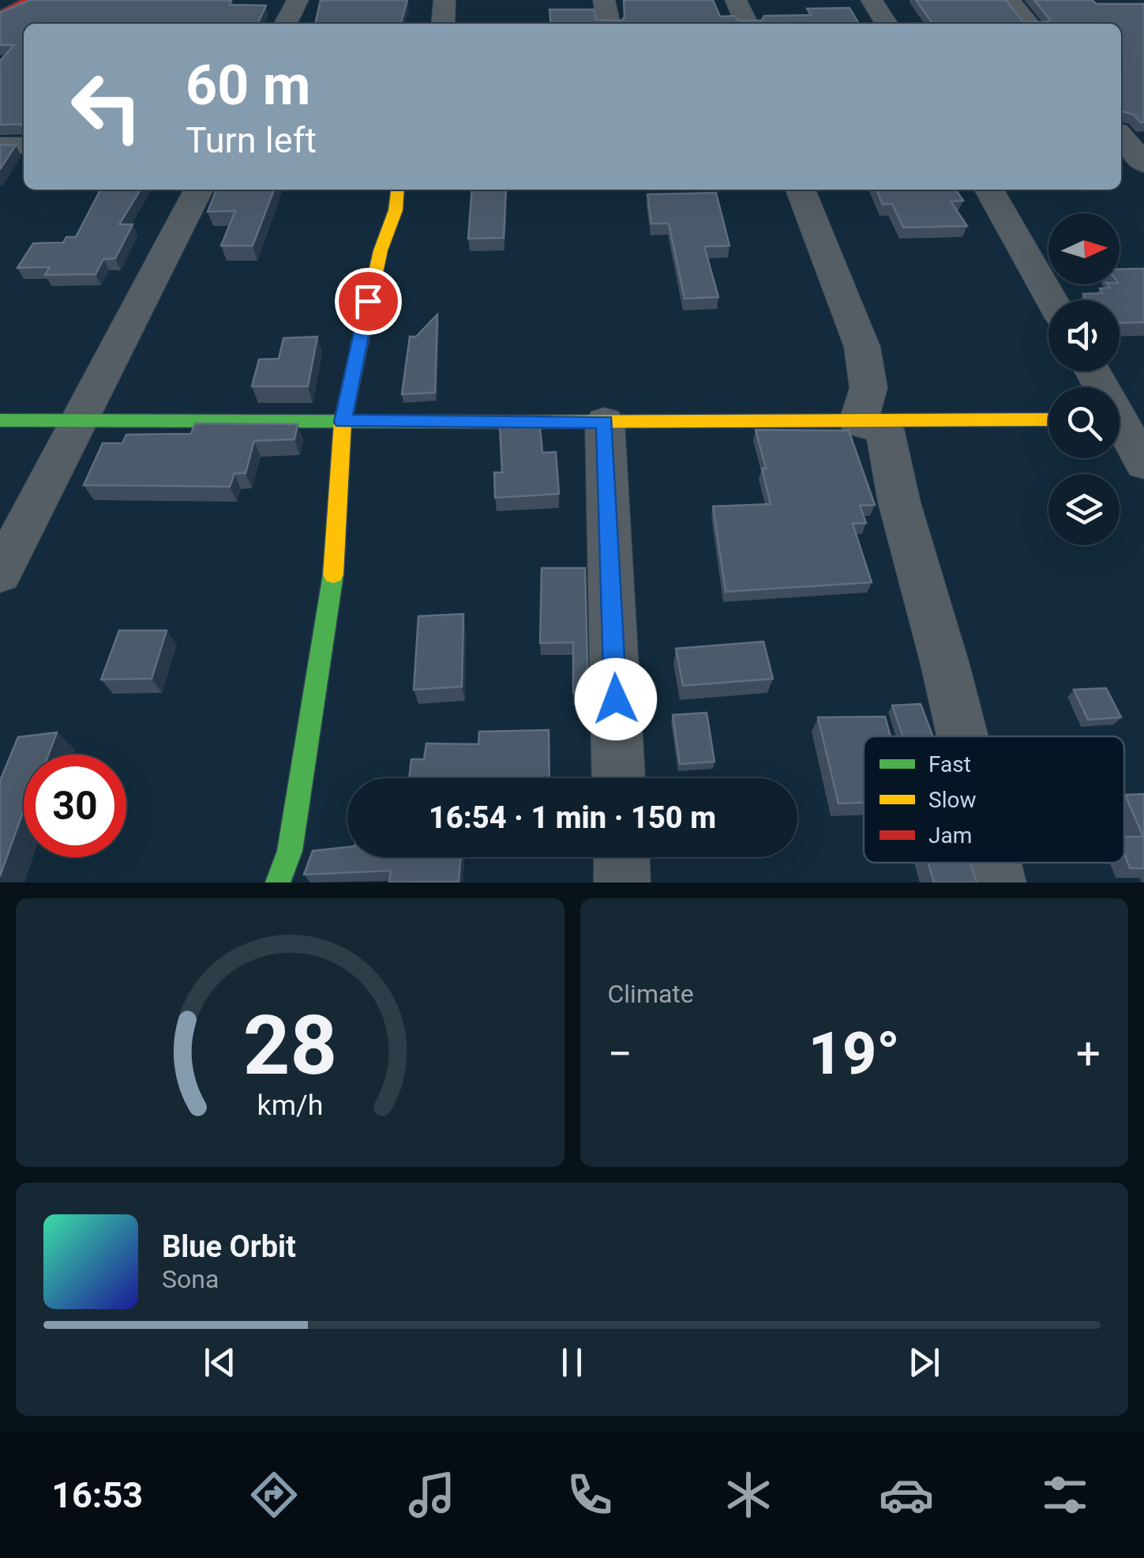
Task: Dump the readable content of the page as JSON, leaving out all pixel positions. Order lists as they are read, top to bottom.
{
  "legend": ["Fast", "Slow", "Jam"],
  "north": "right",
  "page": {
    "turn": ["60 m", "Turn left"],
    "limit": "30",
    "trip": "16:54 · 1 min · 150 m",
    "tile": "Climate",
    "heat": ["−", "19°", "+"],
    "song": ["Blue Orbit", "Sona"],
    "tabs": "16:53",
    "gauge": ["28", "km/h"]
  }
}
